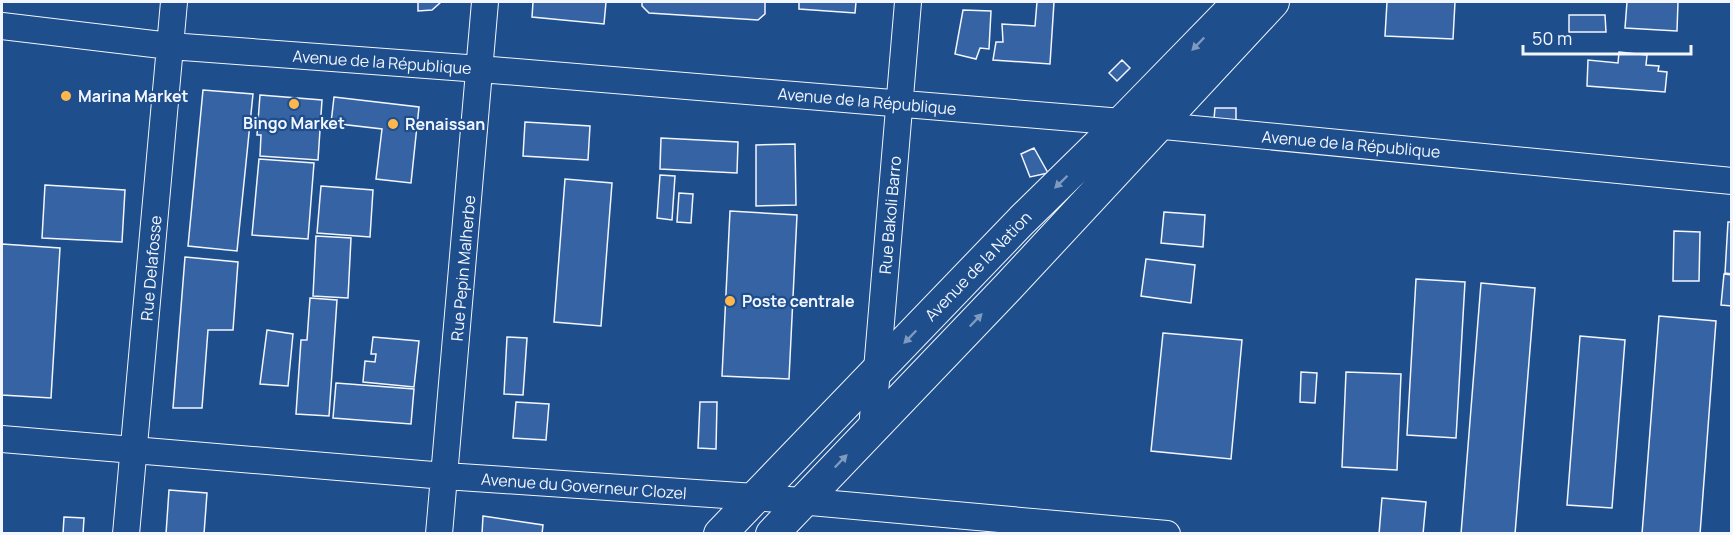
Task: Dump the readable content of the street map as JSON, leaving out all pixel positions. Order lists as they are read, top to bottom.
{
  "streets": {
    "main road": ["Avenue de la Nation"],
    "street": [
      "Avenue de la République",
      "Rue Bakoli Barro",
      "Rue Delafosse",
      "Rue Pepin Malherbe",
      "Avenue du Governeur Clozel"
    ]
  },
  "crossings": [
    ["Avenue de la République", "Rue Bakoli Barro"],
    ["Avenue de la République", "Avenue de la Nation"],
    ["Avenue de la République", "Rue Delafosse"],
    ["Avenue de la République", "Rue Pepin Malherbe"],
    ["Rue Bakoli Barro", "Avenue de la Nation"],
    ["Avenue de la Nation", "Avenue du Governeur Clozel"],
    ["Rue Delafosse", "Avenue du Governeur Clozel"],
    ["Rue Pepin Malherbe", "Avenue du Governeur Clozel"]
  ],
  "places": [
    "Marina Market",
    "Bingo Market",
    "Renaissan",
    "Poste centrale"
  ],
  "scale_bar": "50 m"
}
